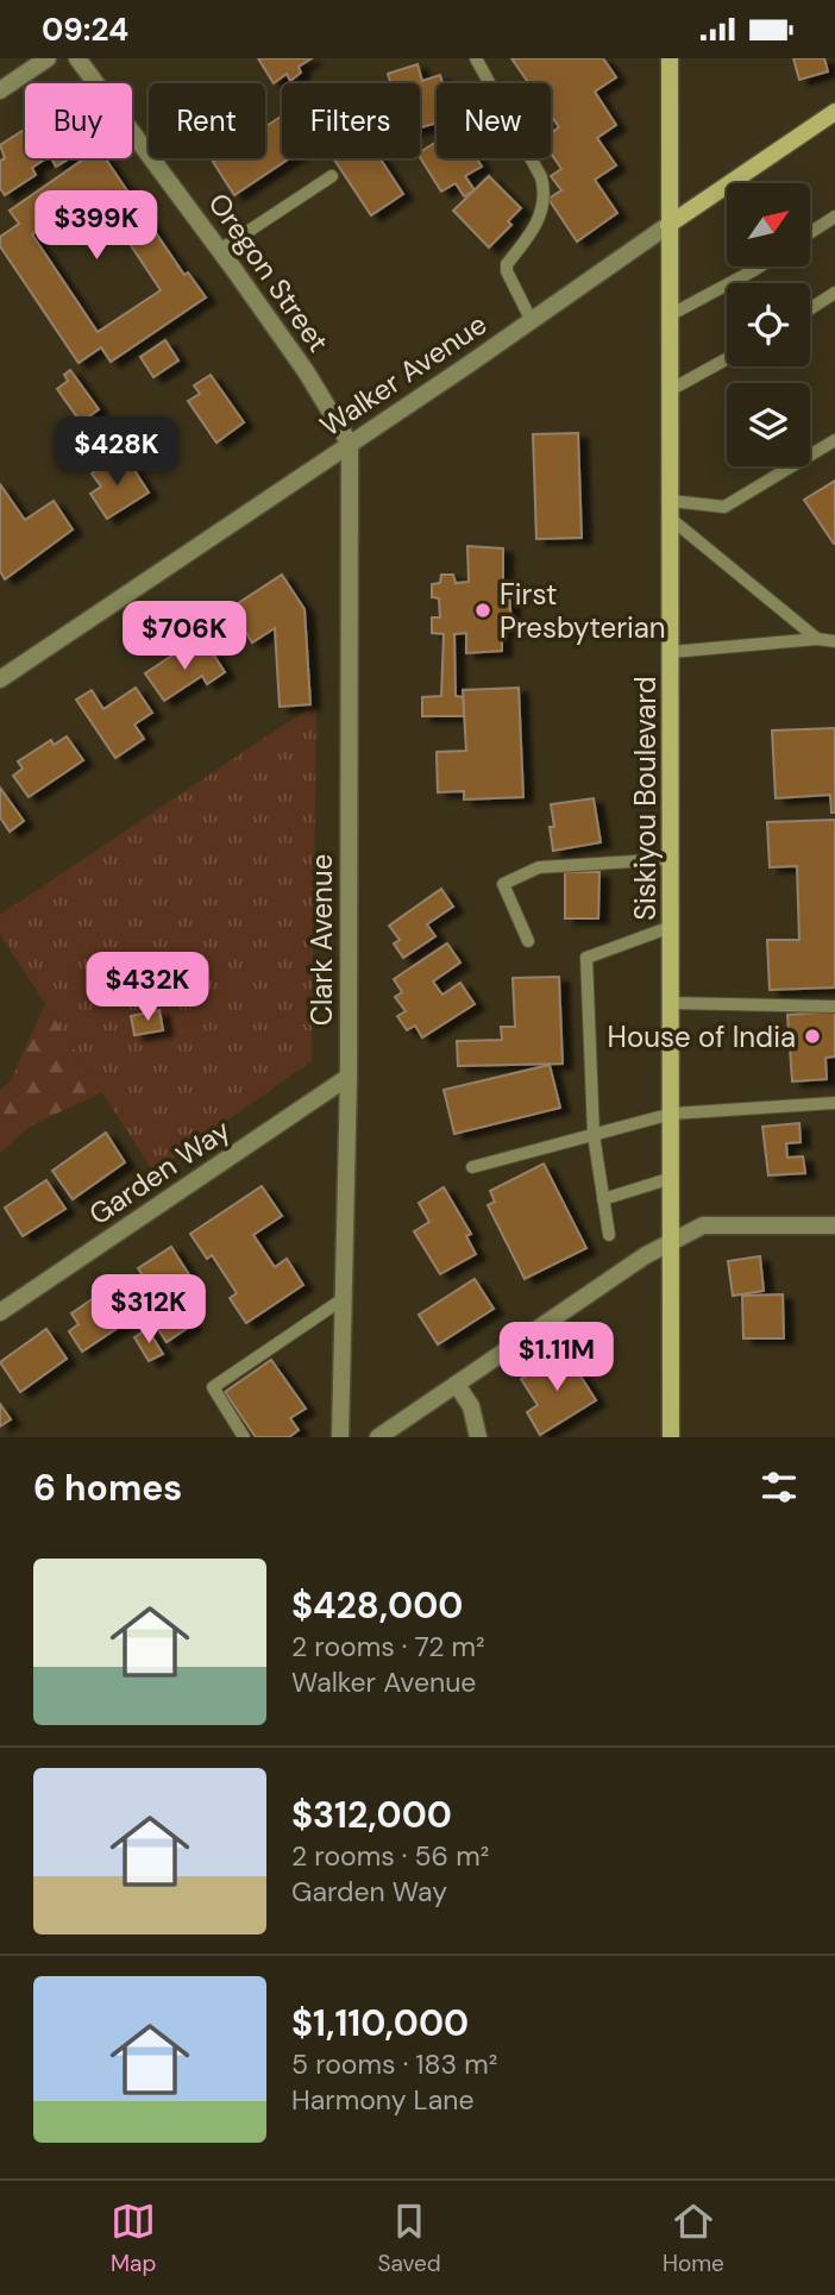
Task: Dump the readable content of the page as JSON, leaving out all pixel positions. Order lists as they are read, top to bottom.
{
  "streets": {
    "main road": ["Walker Avenue", "Siskiyou Boulevard"],
    "street": ["Oregon Street", "Clark Avenue", "Garden Way"]
  },
  "crossings": [
    ["Oregon Street", "Walker Avenue"],
    ["Oregon Street", "Clark Avenue"],
    ["Walker Avenue", "Siskiyou Boulevard"],
    ["Walker Avenue", "Clark Avenue"],
    ["Clark Avenue", "Garden Way"]
  ],
  "places": ["First Presbyterian", "House of India"],
  "north": "top right",
  "page": {
    "status": "09:24",
    "chip": [
      "Buy",
      "Rent",
      "Filters",
      "New"
    ],
    "price": [
      "$399K",
      "$428K",
      "$706K",
      "$432K",
      "$312K",
      "$1.11M"
    ],
    "heading": "6 homes",
    "list": [
      {
        "name": "$428,000",
        "note": "2 rooms · 72 m² · Walker Avenue"
      },
      {
        "name": "$312,000",
        "note": "2 rooms · 56 m² · Garden Way"
      },
      {
        "name": "$1,110,000",
        "note": "5 rooms · 183 m² · Harmony Lane"
      }
    ],
    "tabs": ["Map", "Saved", "Home"]
  }
}
